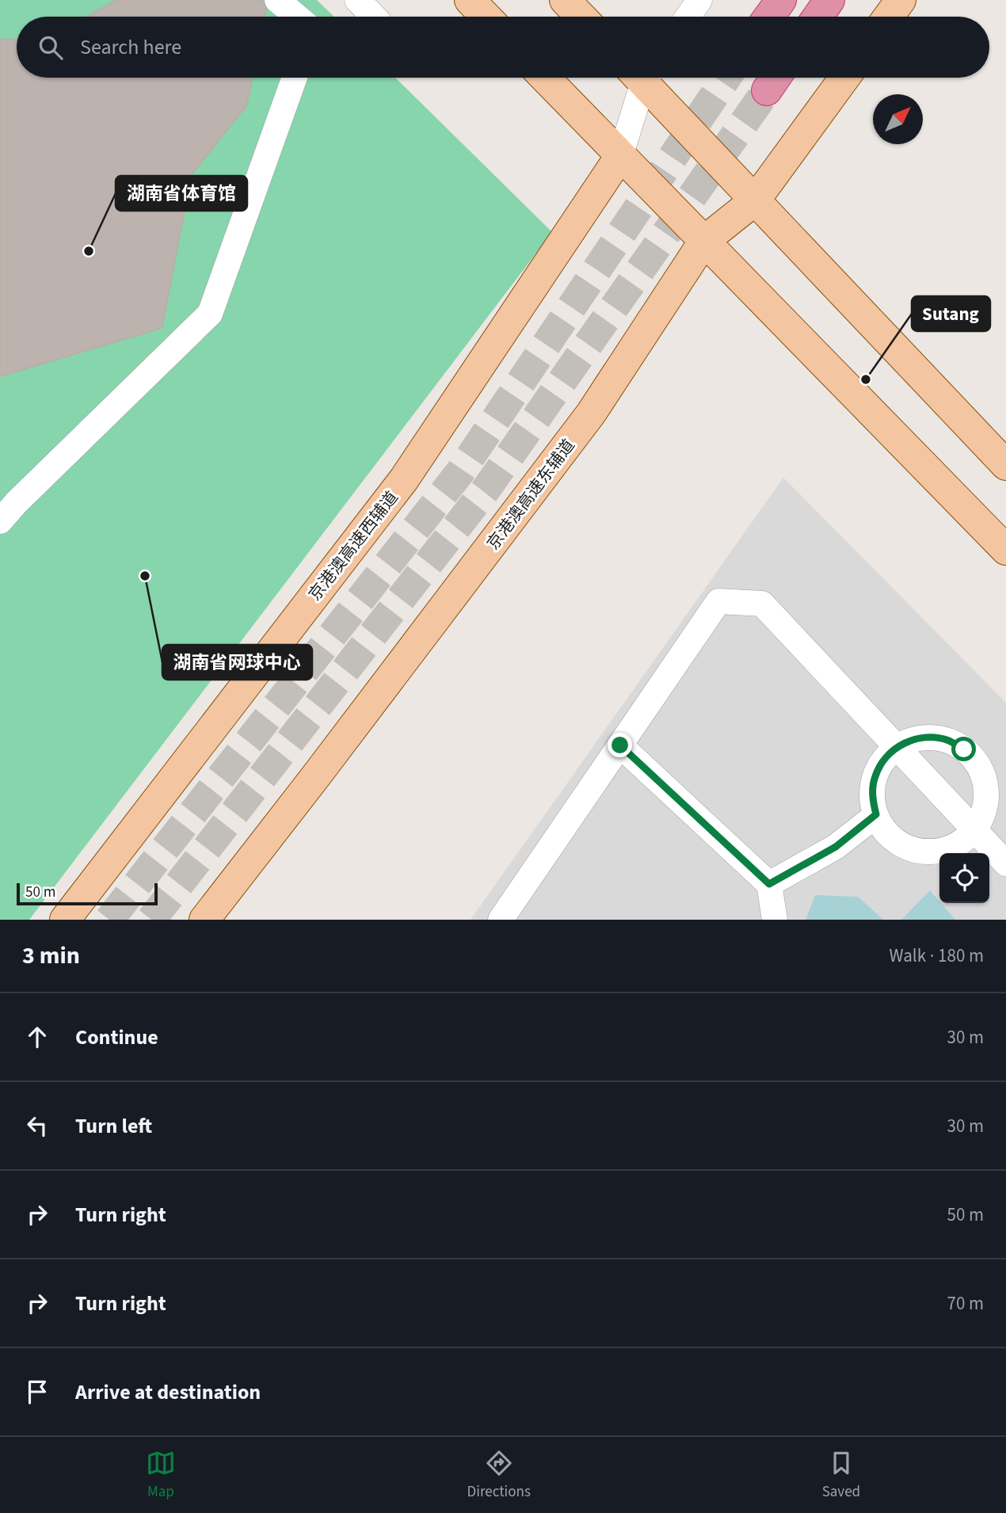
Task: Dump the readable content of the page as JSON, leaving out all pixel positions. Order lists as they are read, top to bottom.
{
  "streets": {
    "main road": ["京港澳高速东辅道", "京港澳高速西辅道"]
  },
  "places": ["湖南省体育馆", "Sutang", "湖南省网球中心"],
  "scale_bar": "50 m",
  "north": "top right",
  "page": {
    "search": "Search here",
    "scale": "50 m",
    "heading": ["3 min", "Walk · 180 m"],
    "list": [
      ["Continue", "30 m"],
      ["Turn left", "30 m"],
      ["Turn right", "50 m"],
      ["Turn right", "70 m"],
      "Arrive at destination"
    ],
    "nav": ["Map", "Directions", "Saved"]
  }
}
